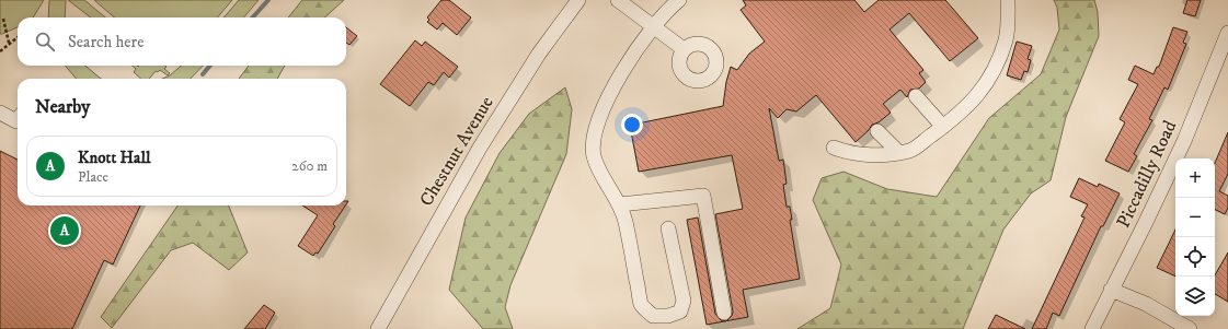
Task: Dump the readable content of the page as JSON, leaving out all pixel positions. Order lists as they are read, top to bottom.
{
  "streets": {
    "street": ["Chestnut Avenue", "Piccadilly Road"]
  },
  "page": {
    "search": "Search here",
    "heading": "Nearby",
    "list": [
      {
        "mark": "A",
        "name": "Knott Hall",
        "note": "Place",
        "value": "260 m"
      }
    ],
    "map_buttons": ["+", "−"],
    "pins": "A"
  }
}
